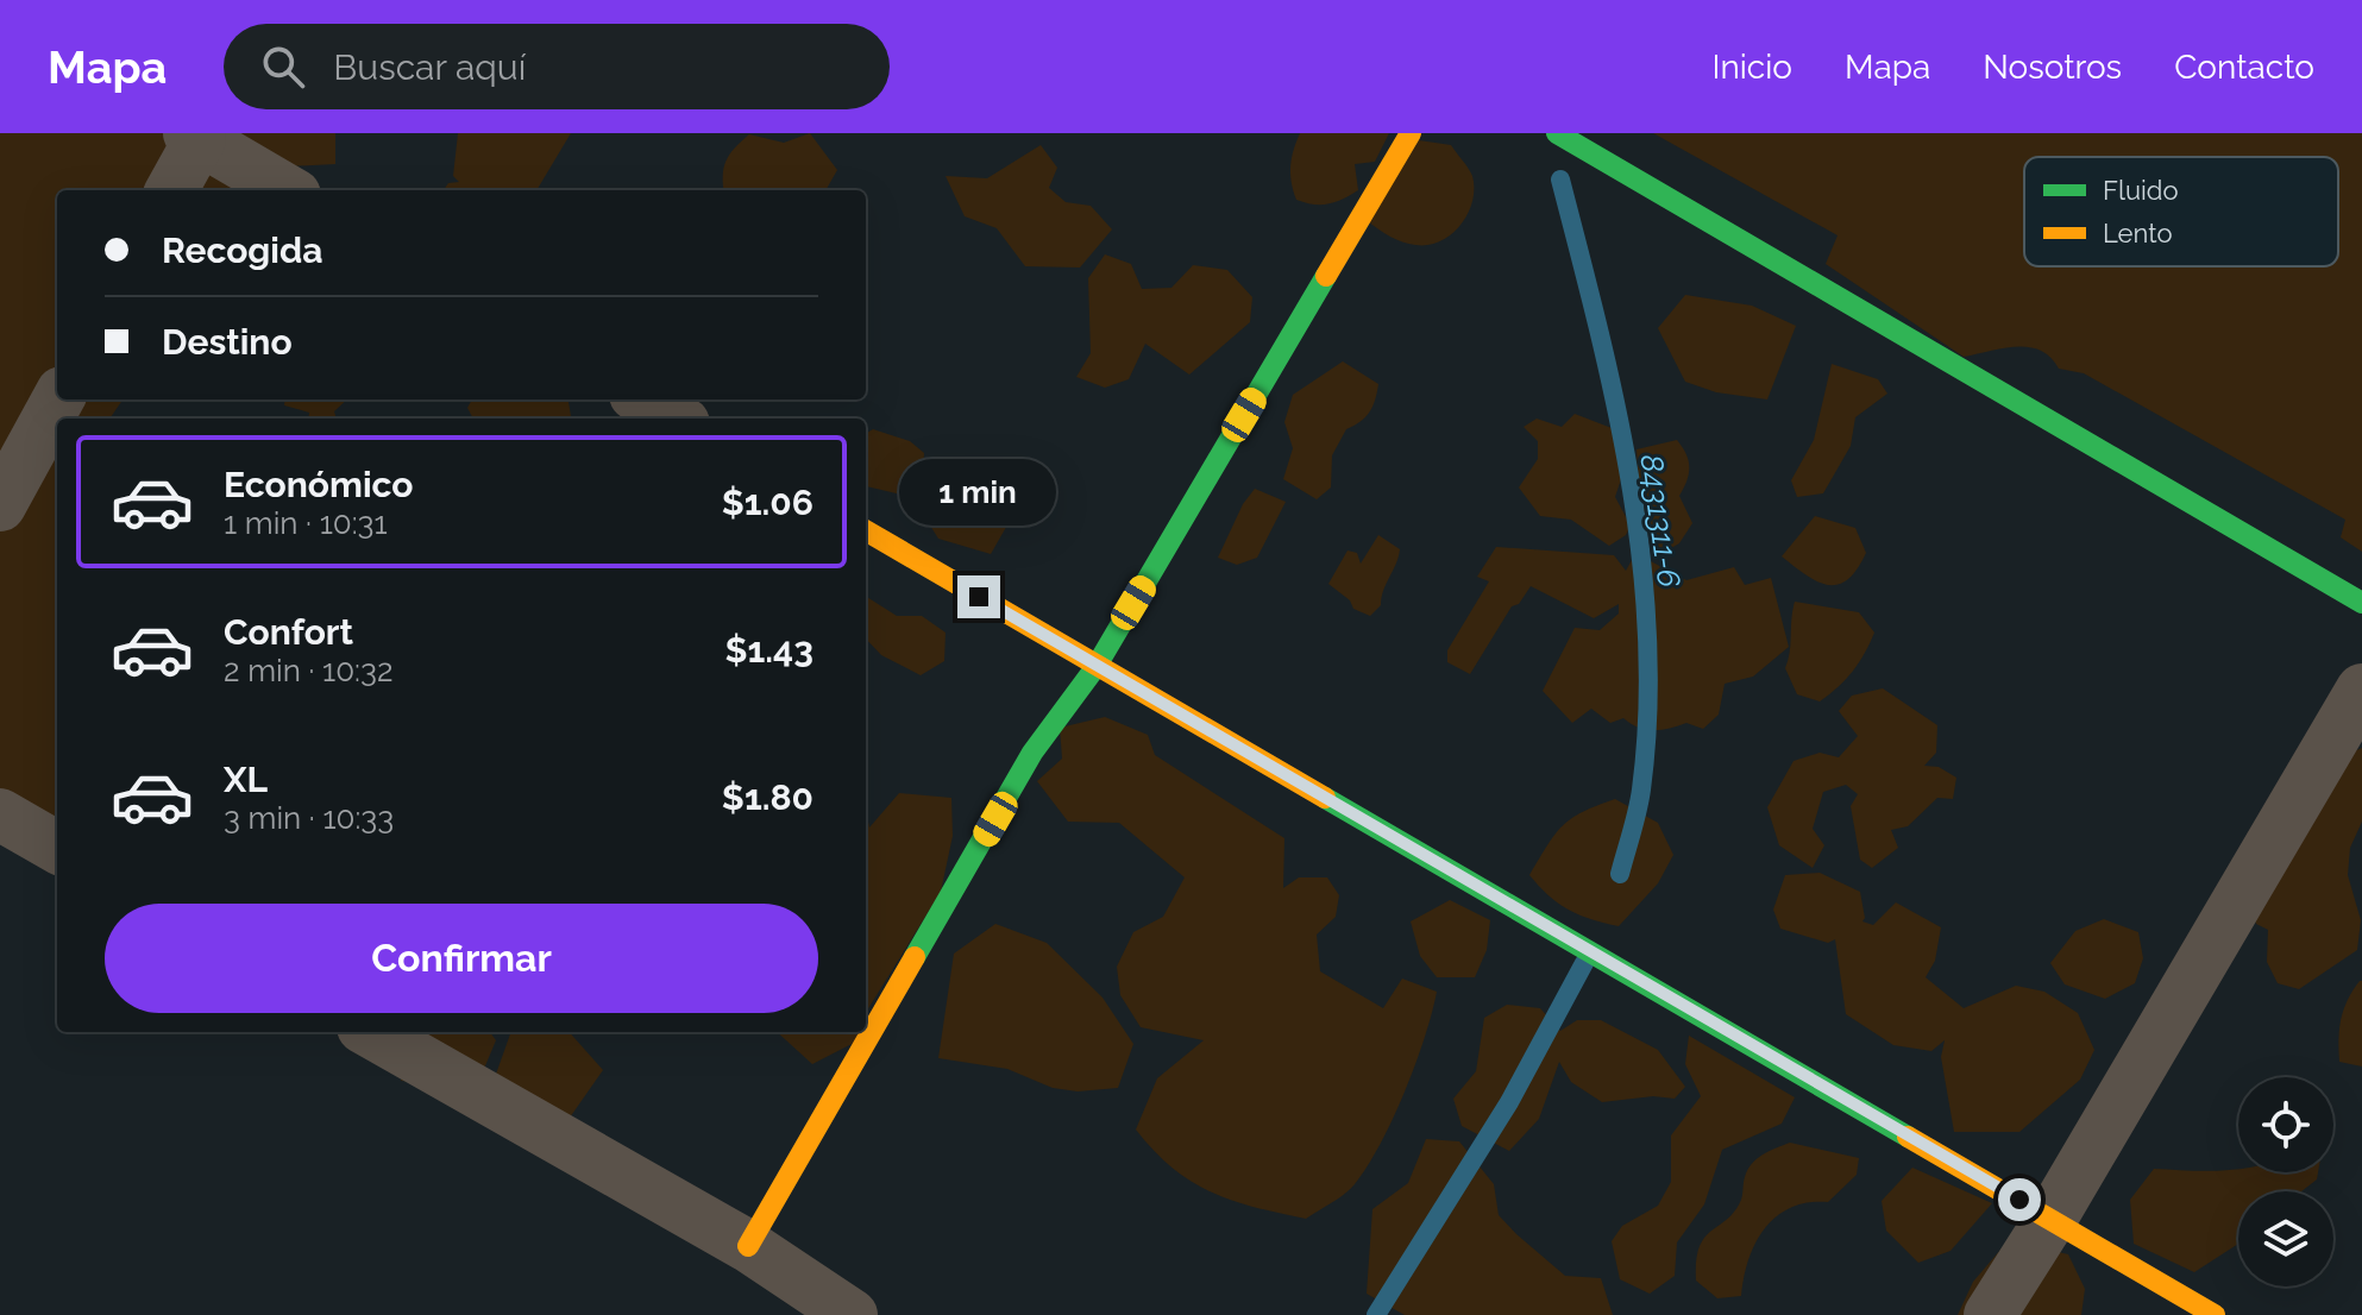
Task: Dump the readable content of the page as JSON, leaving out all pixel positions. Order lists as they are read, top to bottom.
{
  "water": ["8431311-6"],
  "legend": ["Fluido", "Lento"],
  "page": {
    "header": "Mapa",
    "search": "Buscar aquí",
    "nav": [
      "Inicio",
      "Mapa",
      "Nosotros",
      "Contacto"
    ],
    "banner": ["Recogida", "Destino"],
    "list": [
      {
        "name": "Económico",
        "note": "1 min · 10:31",
        "value": "$1.06"
      },
      {
        "name": "Confort",
        "note": "2 min · 10:32",
        "value": "$1.43"
      },
      {
        "name": "XL",
        "note": "3 min · 10:33",
        "value": "$1.80"
      }
    ],
    "bubble": "1 min",
    "buttons": "Confirmar"
  }
}
